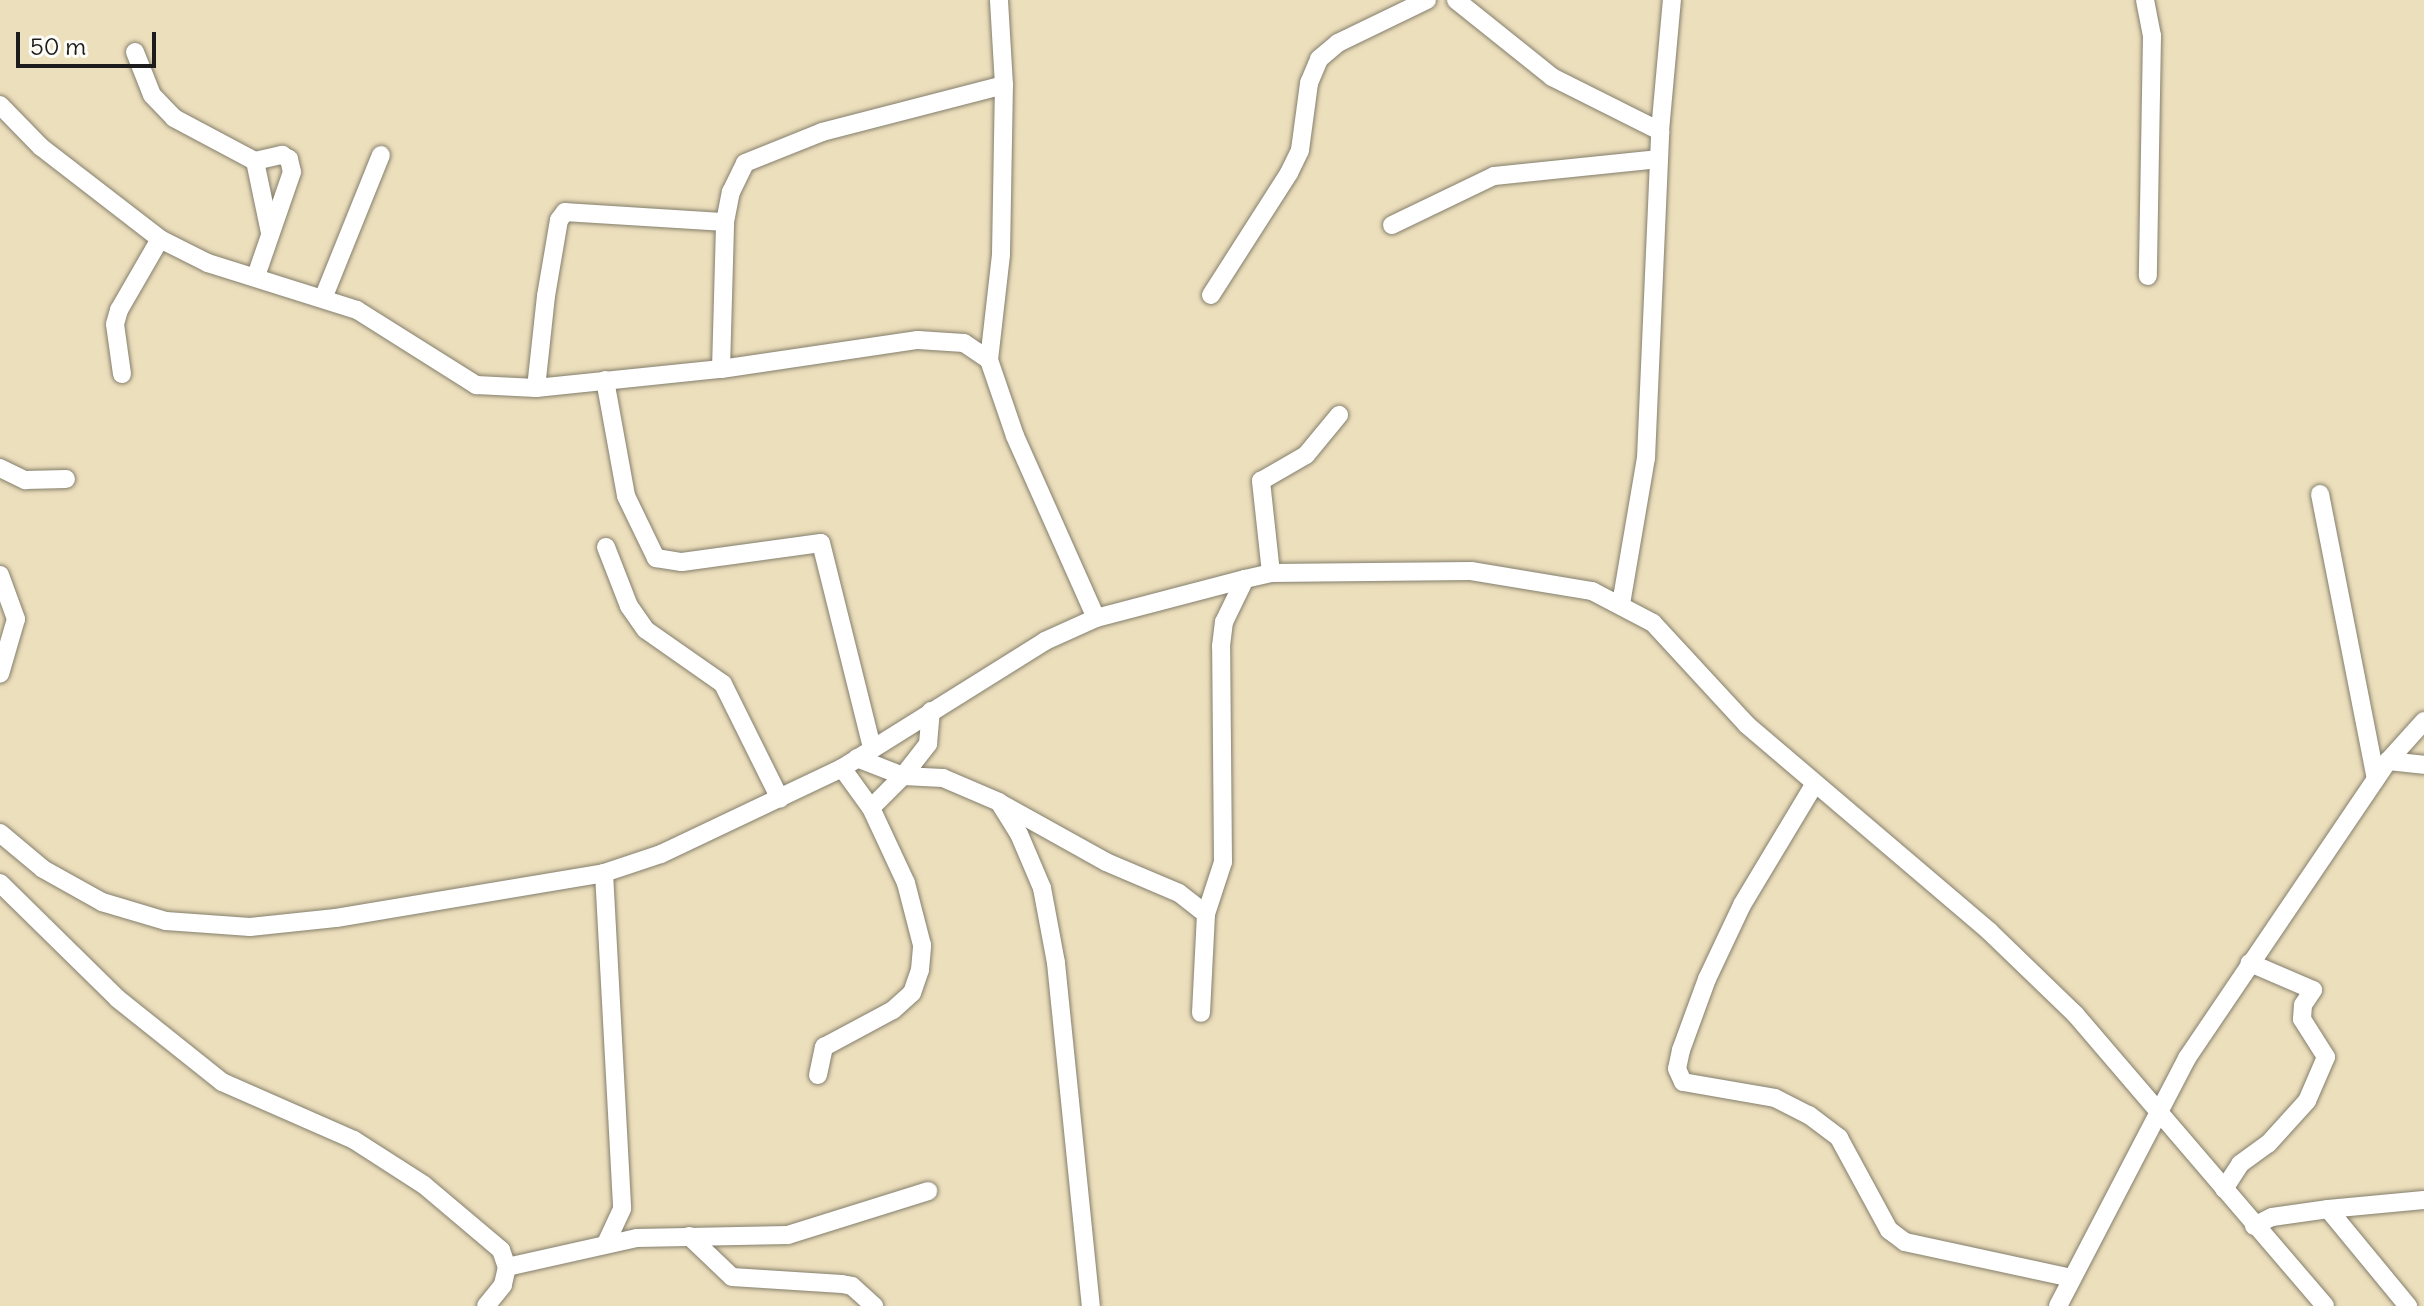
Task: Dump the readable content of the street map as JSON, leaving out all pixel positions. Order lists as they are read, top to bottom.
{
  "scale_bar": "50 m"
}
